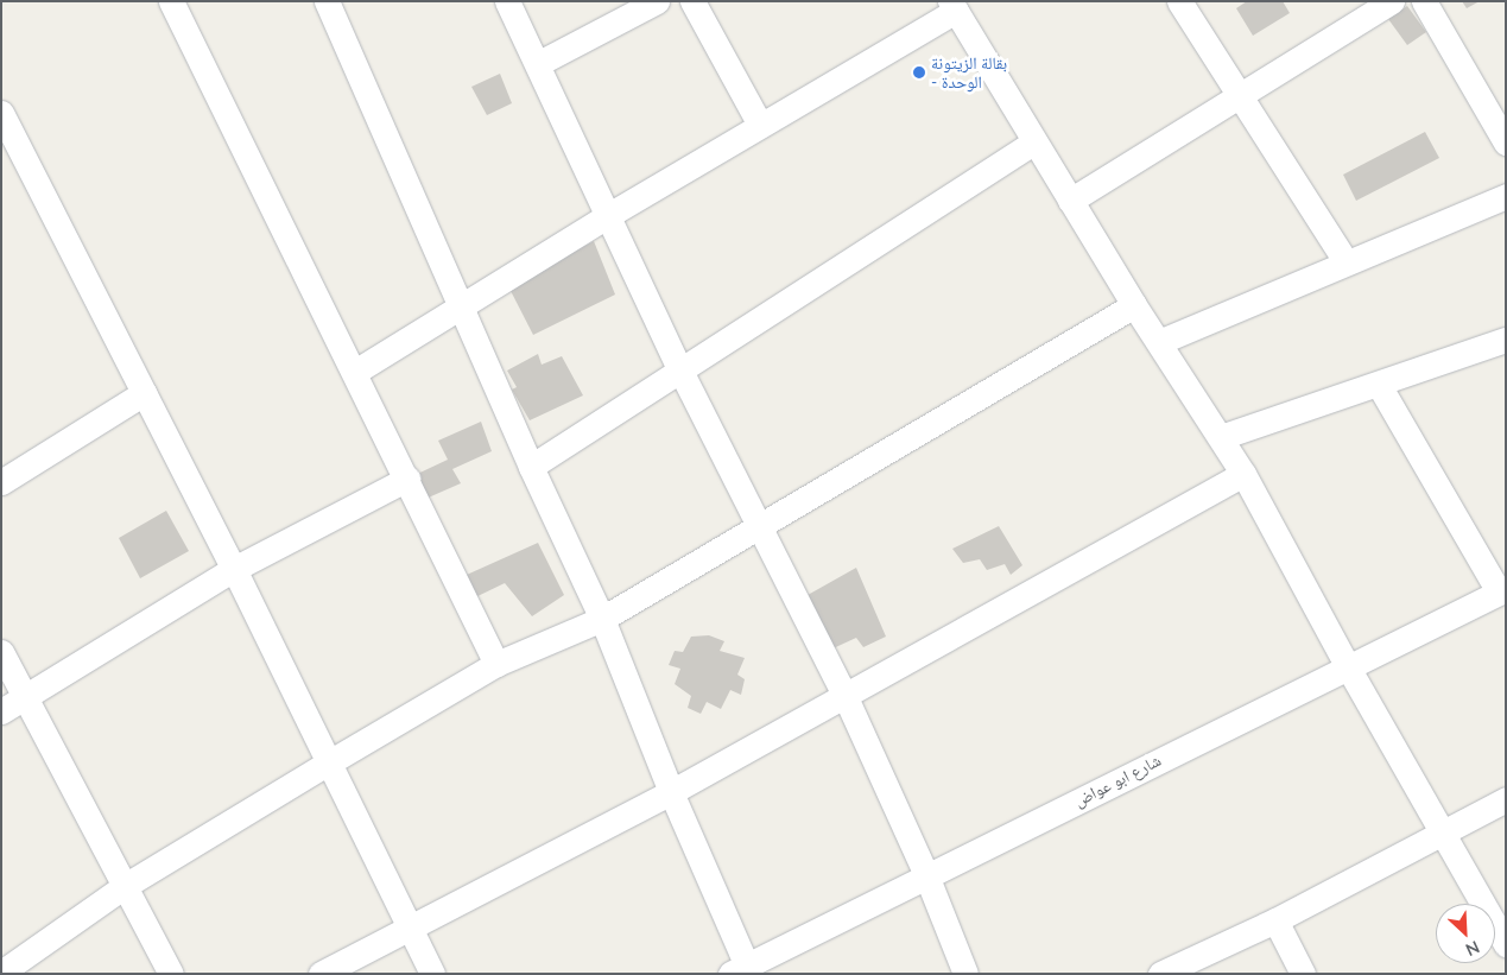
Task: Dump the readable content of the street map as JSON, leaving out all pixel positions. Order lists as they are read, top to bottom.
{
  "streets": {
    "street": ["شارع ابو عواض"]
  },
  "places": ["بقالة الزيتونة - الوحدة"],
  "north": "bottom right"
}
